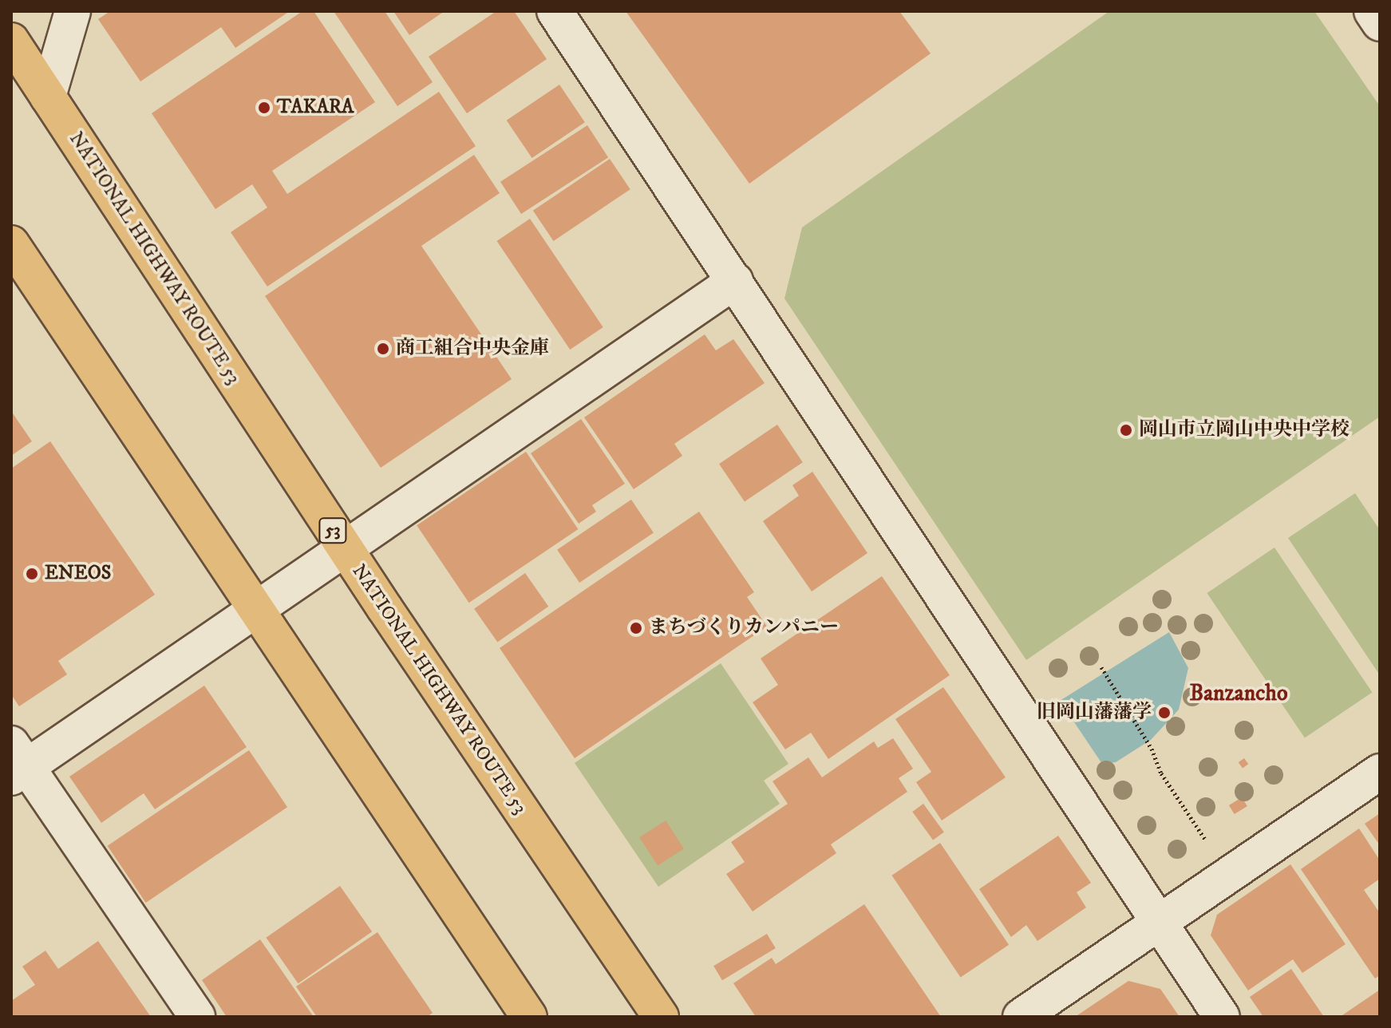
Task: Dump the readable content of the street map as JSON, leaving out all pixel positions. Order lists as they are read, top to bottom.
{
  "streets": {
    "highway": ["NATIONAL HIGHWAY ROUTE 53", "53"]
  },
  "districts": ["Banzancho"],
  "places": [
    "TAKARA",
    "商工組合中央金庫",
    "岡山市立岡山中央中学校",
    "ENEOS",
    "まちづくりカンパニー",
    "旧岡山藩藩学"
  ]
}
